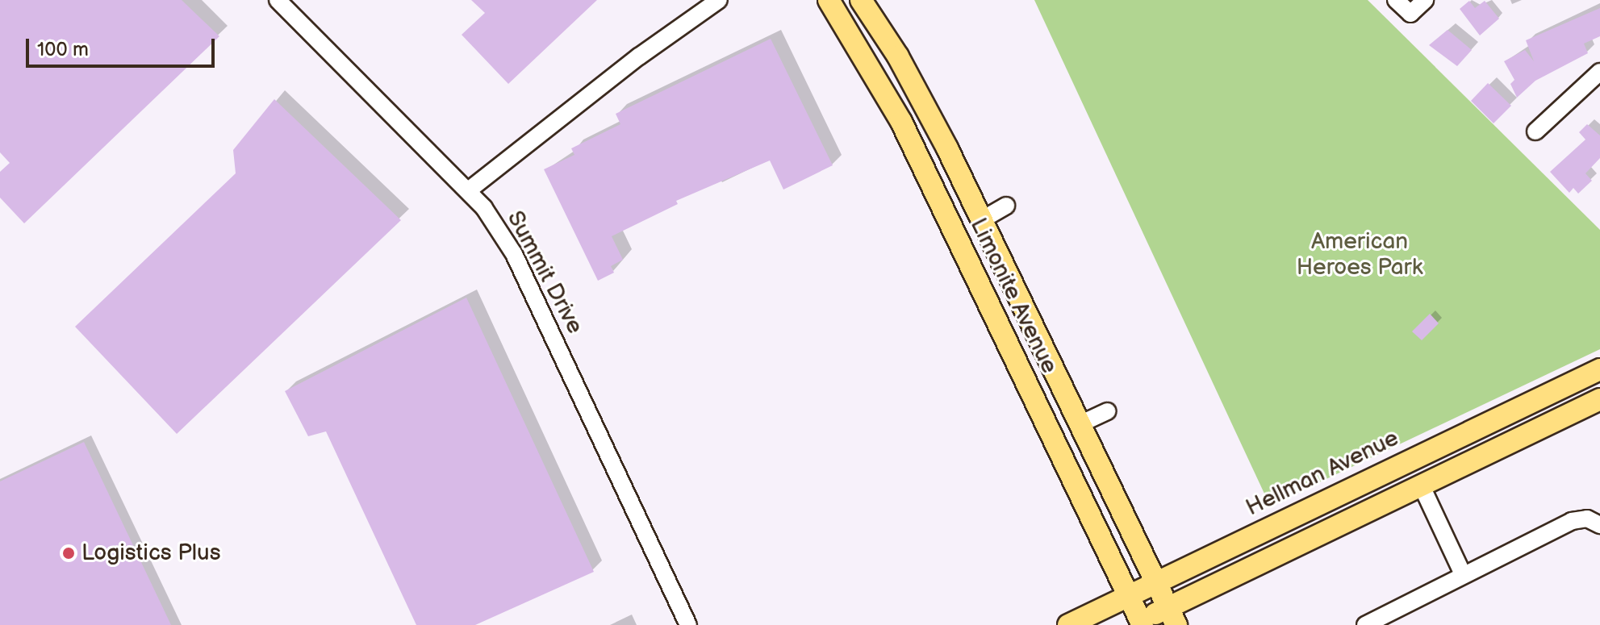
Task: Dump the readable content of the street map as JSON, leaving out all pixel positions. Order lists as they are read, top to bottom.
{
  "streets": {
    "main road": ["Limonite Avenue", "Hellman Avenue"],
    "street": ["Summit Drive"]
  },
  "crossings": [
    ["Limonite Avenue", "Hellman Avenue"]
  ],
  "parks": ["American Heroes Park"],
  "places": ["Logistics Plus"],
  "scale_bar": "100 m"
}
